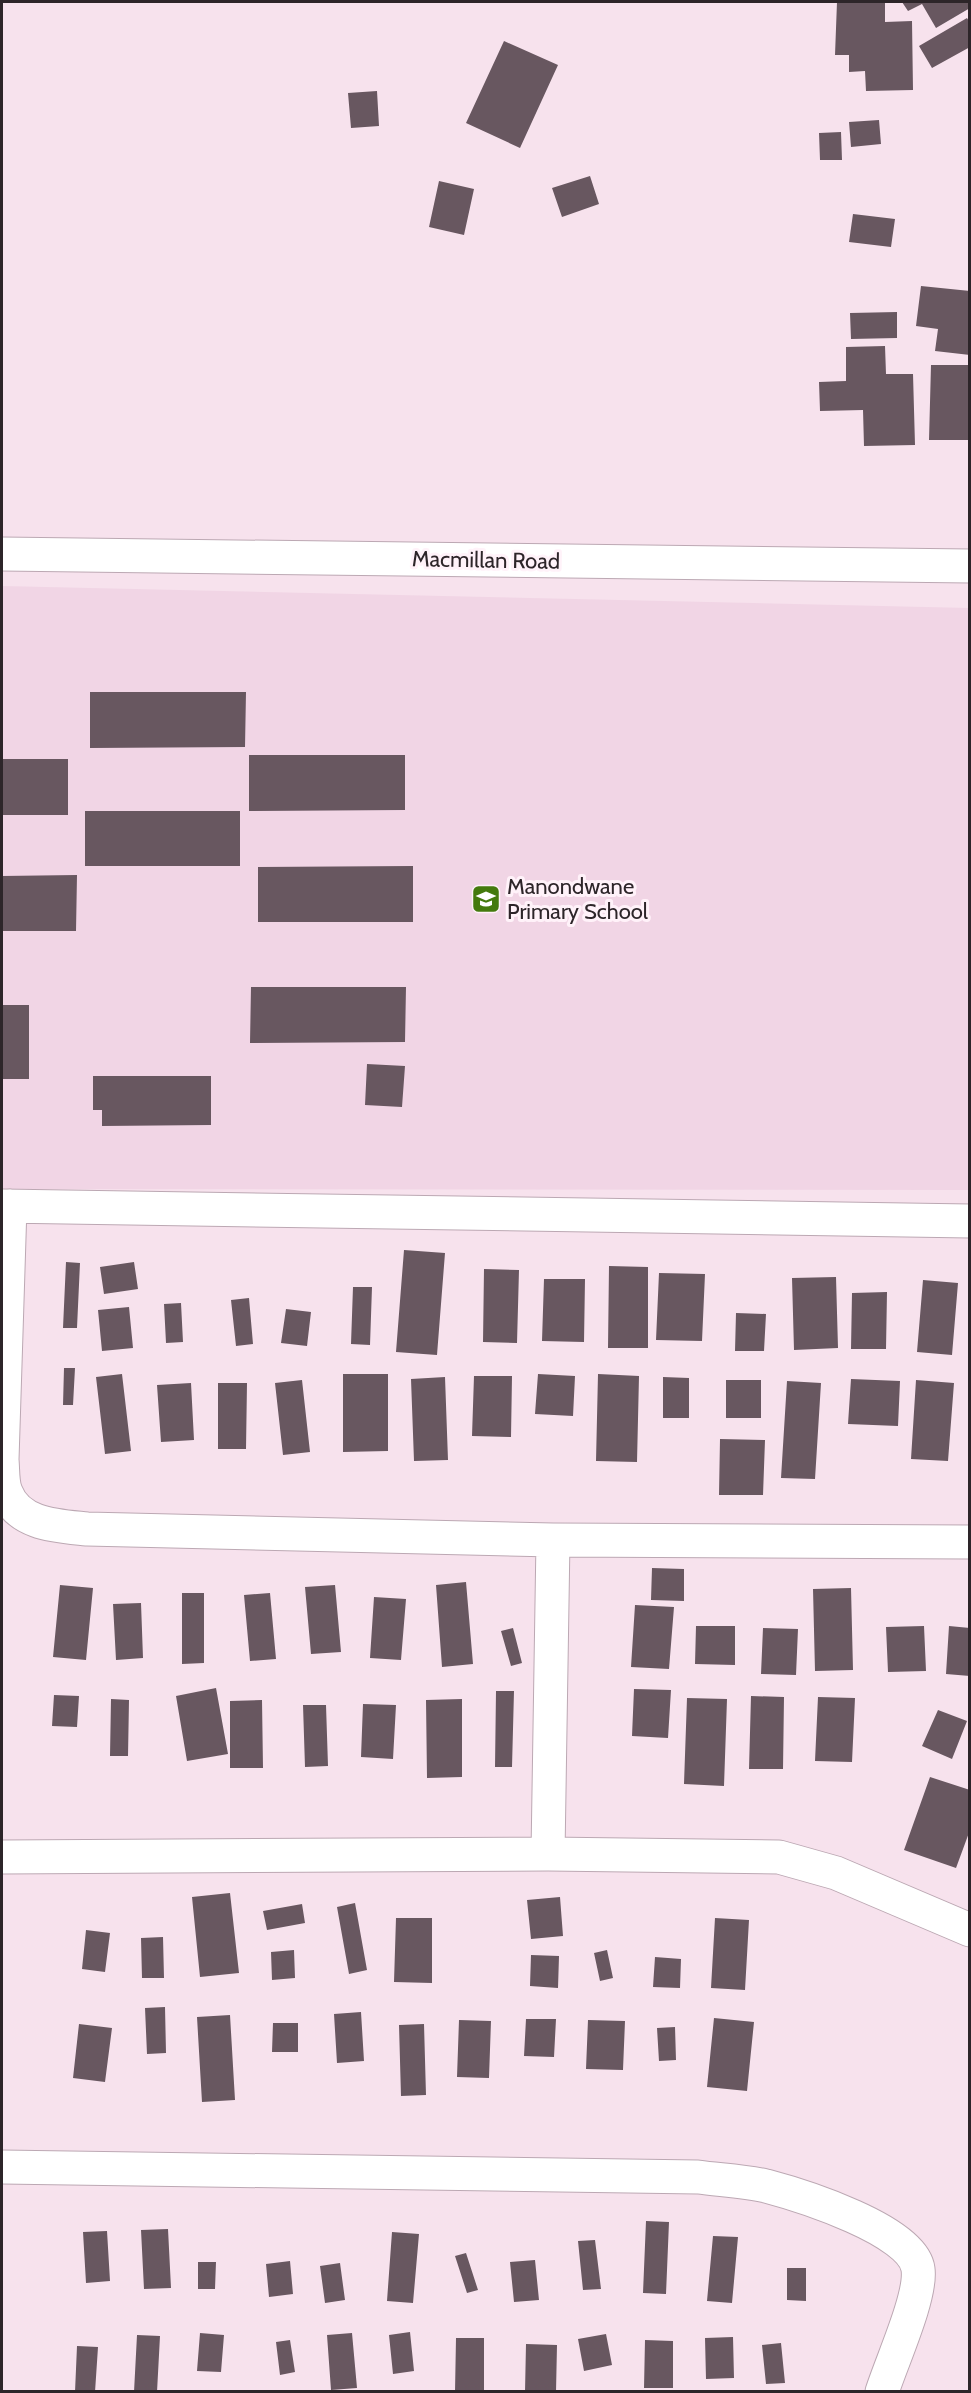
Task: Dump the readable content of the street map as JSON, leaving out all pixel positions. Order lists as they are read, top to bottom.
{
  "streets": {
    "street": ["Macmillan Road"]
  },
  "places": {
    "school or university": ["Manondwane Primary School"]
  }
}
